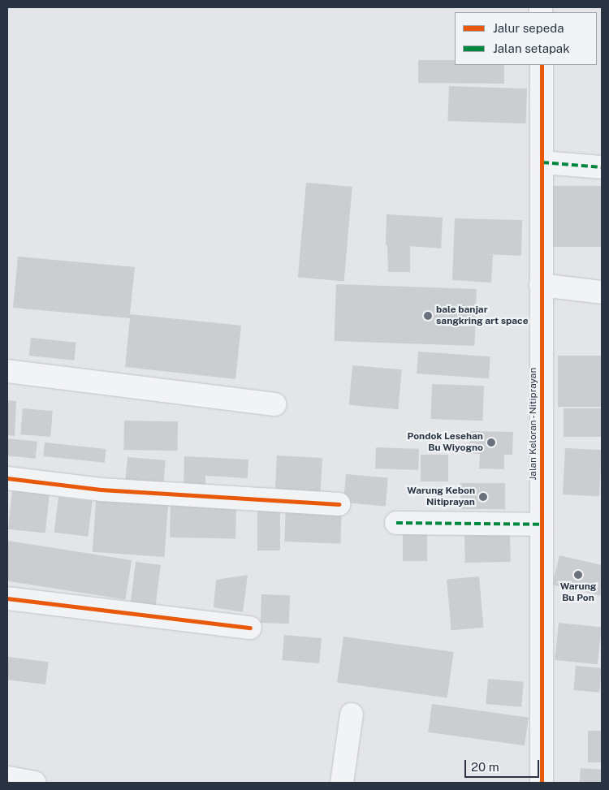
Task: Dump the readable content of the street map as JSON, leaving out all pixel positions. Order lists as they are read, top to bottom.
{
  "streets": {
    "street": ["Jalan Keloran - Nitiprayan"]
  },
  "places": [
    "bale banjar sangkring art space",
    "Pondok Lesehan Bu Wiyogno",
    "Warung Kebon Nitiprayan",
    "Warung Bu Pon"
  ],
  "legend": ["Jalur sepeda", "Jalan setapak"],
  "scale_bar": "20 m"
}
